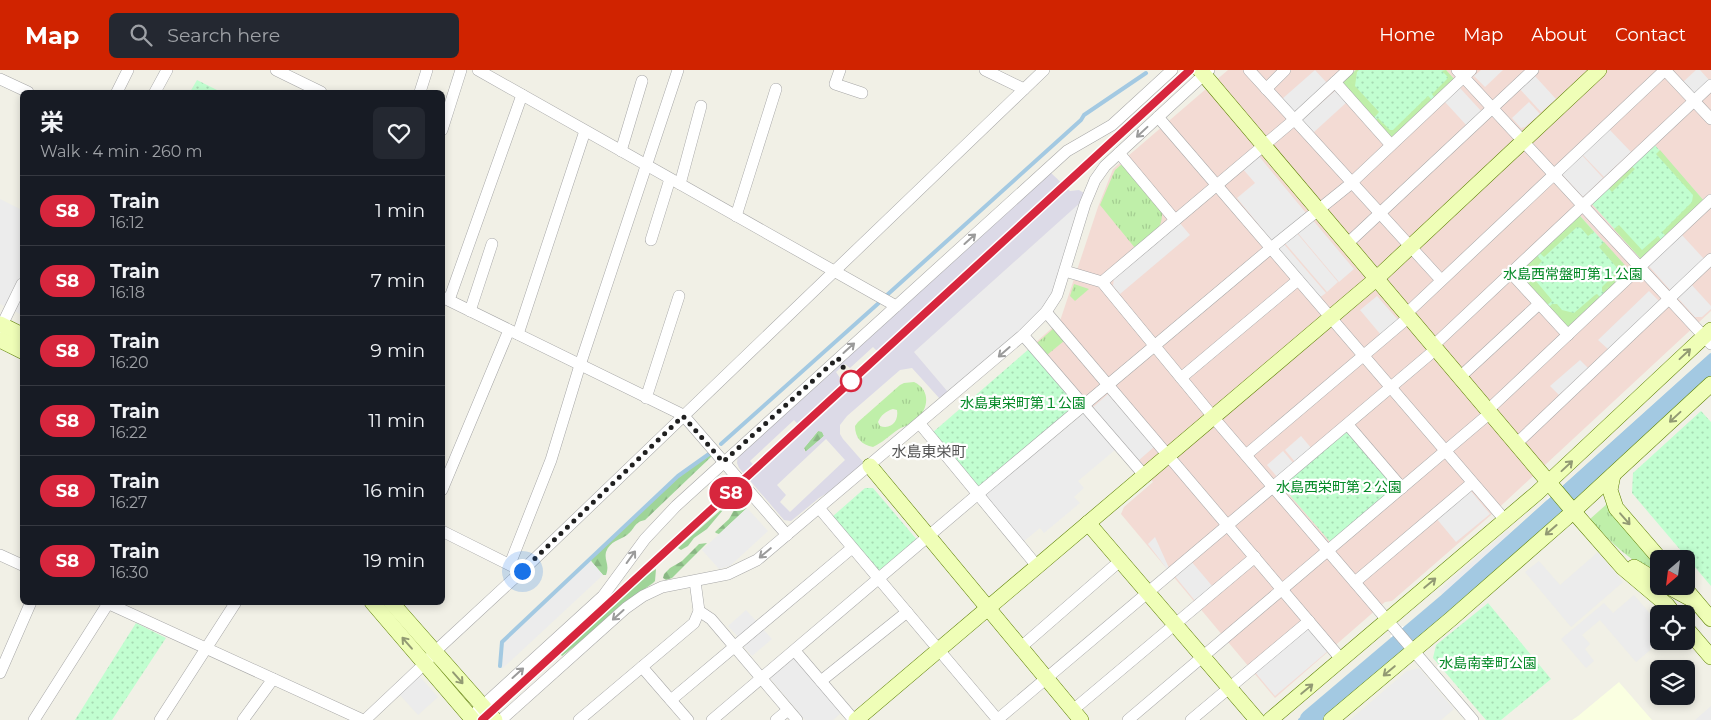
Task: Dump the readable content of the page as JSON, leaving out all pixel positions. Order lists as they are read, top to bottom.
{
  "districts": ["水島東栄町"],
  "parks": [
    "水島西常盤町第１公園",
    "水島東栄町第１公園",
    "水島西栄町第２公園",
    "水島南幸町公園"
  ],
  "north": "bottom left",
  "page": {
    "header": "Map",
    "search": "Search here",
    "nav": [
      "Home",
      "Map",
      "About",
      "Contact"
    ],
    "on_map": "S8",
    "heading": ["栄", "Walk · 4 min · 260 m"],
    "list": [
      {
        "mark": "S8",
        "name": "Train",
        "note": "16:12",
        "value": "1 min"
      },
      {
        "mark": "S8",
        "name": "Train",
        "note": "16:18",
        "value": "7 min"
      },
      {
        "mark": "S8",
        "name": "Train",
        "note": "16:20",
        "value": "9 min"
      },
      {
        "mark": "S8",
        "name": "Train",
        "note": "16:22",
        "value": "11 min"
      },
      {
        "mark": "S8",
        "name": "Train",
        "note": "16:27",
        "value": "16 min"
      },
      {
        "mark": "S8",
        "name": "Train",
        "note": "16:30",
        "value": "19 min"
      }
    ]
  }
}
